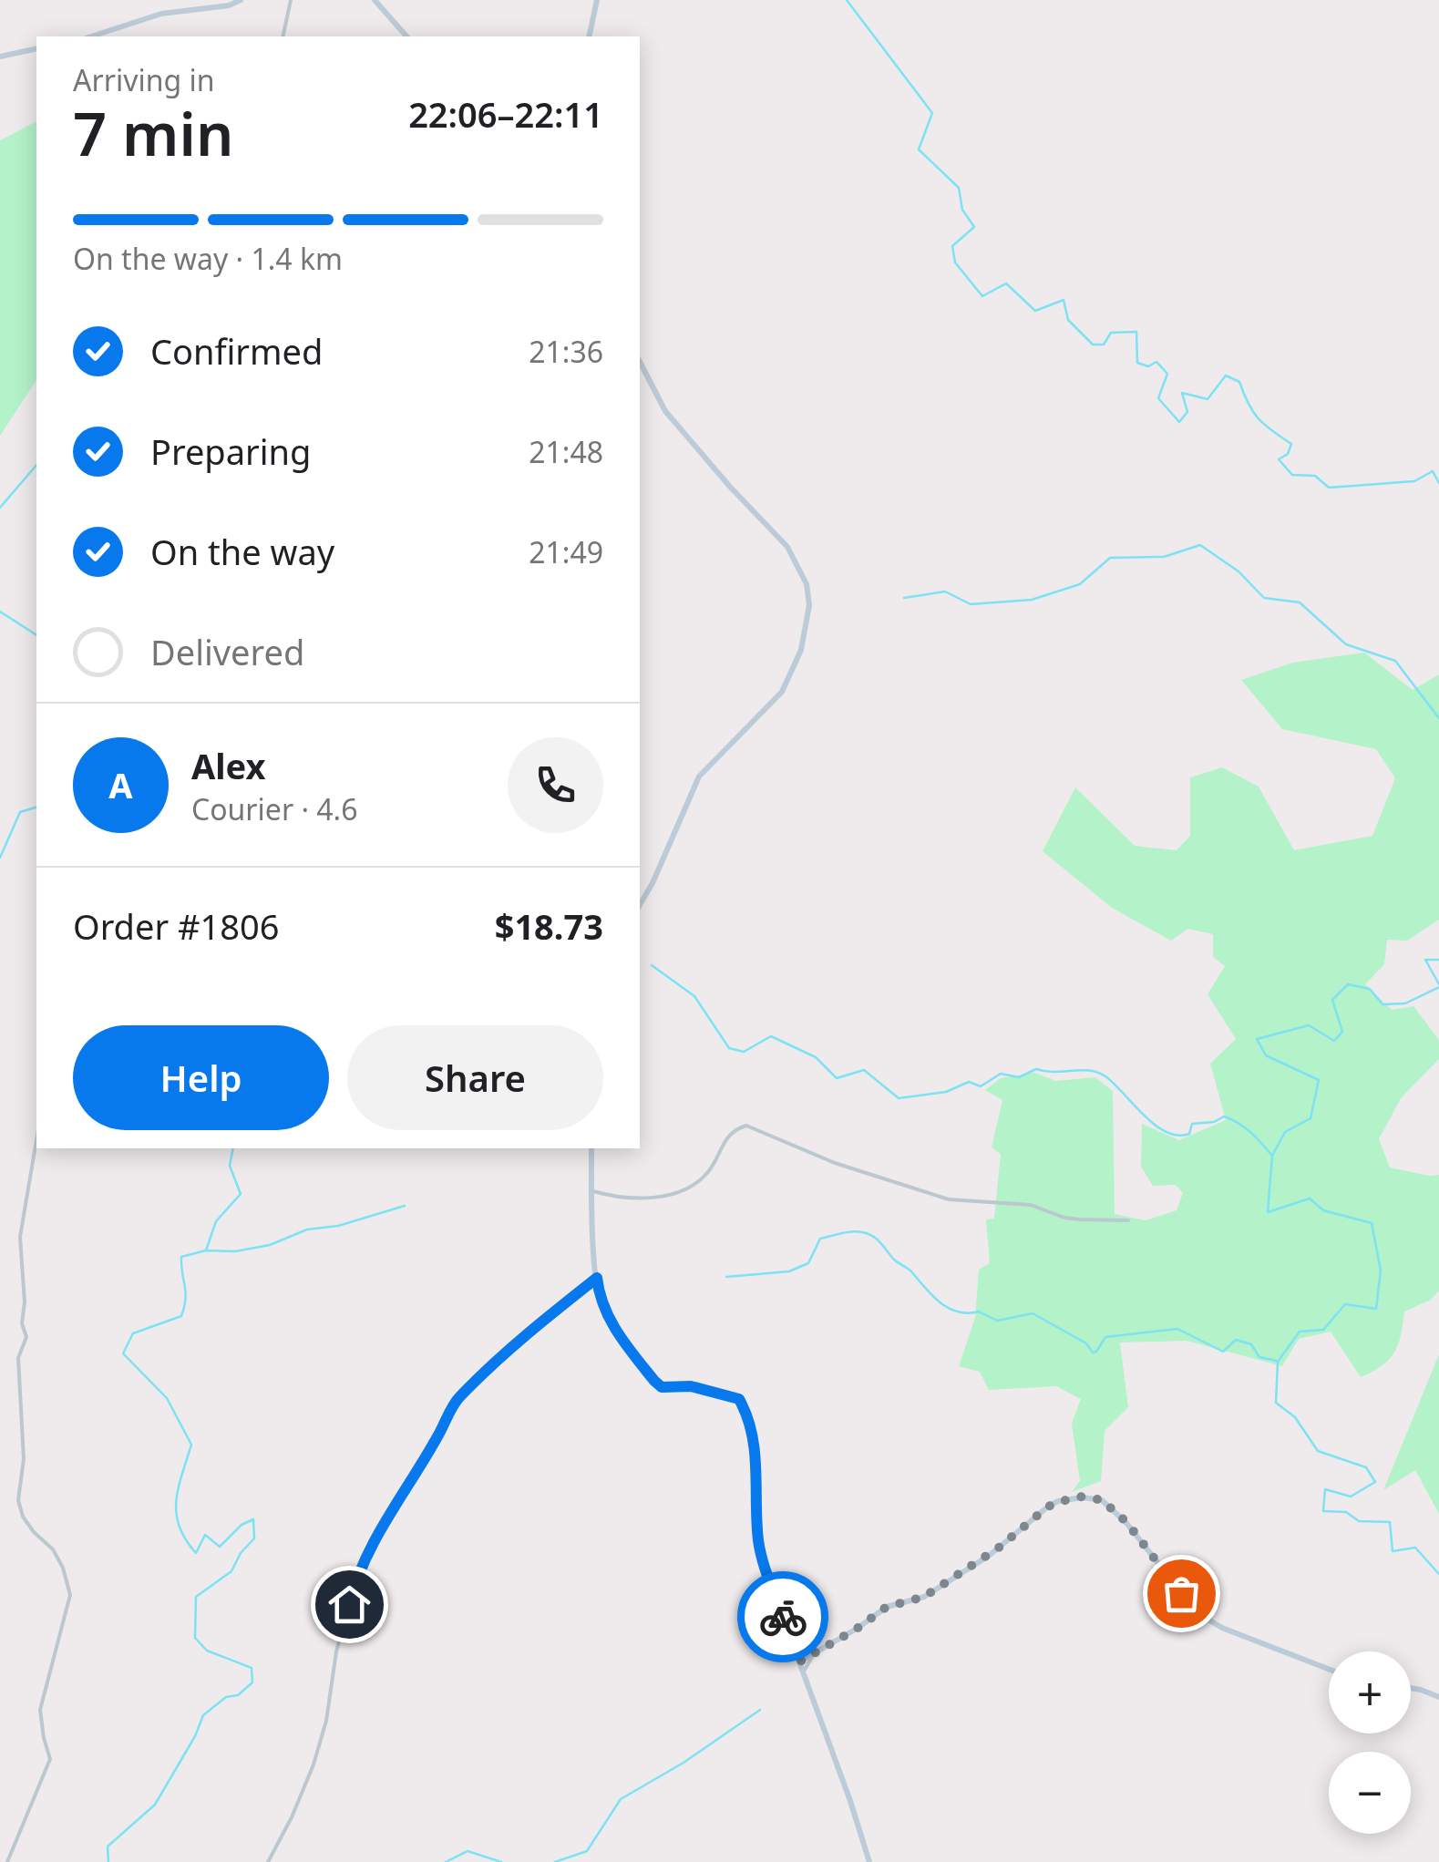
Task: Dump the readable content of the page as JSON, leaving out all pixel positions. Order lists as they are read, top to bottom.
{
  "page": {
    "heading": ["7 min", "Arriving in", "22:06–22:11"],
    "panel": [
      "Alex",
      "Courier · 4.6",
      "Order #1806",
      "$18.73"
    ],
    "bar": "On the way · 1.4 km",
    "list": [
      ["Confirmed", "21:36"],
      ["Preparing", "21:48"],
      ["On the way", "21:49"],
      "Delivered"
    ],
    "round": "A",
    "buttons": ["Help", "Share"],
    "map_buttons": ["+", "−"]
  }
}
